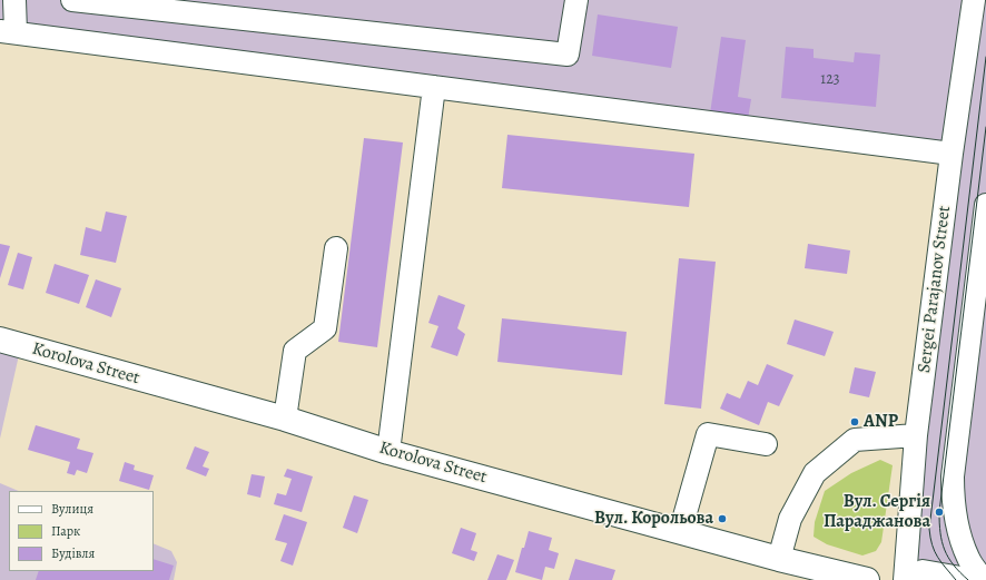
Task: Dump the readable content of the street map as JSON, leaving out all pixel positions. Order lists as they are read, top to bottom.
{
  "streets": {
    "main road": ["Korolova Street"],
    "street": ["Sergei Parajanov Street"]
  },
  "places": ["ANP", "Вул. Сергія Параджанова", "Вул. Корольова"],
  "house_numbers": ["123"],
  "legend": ["Вулиця", "Парк", "Будівля"]
}
